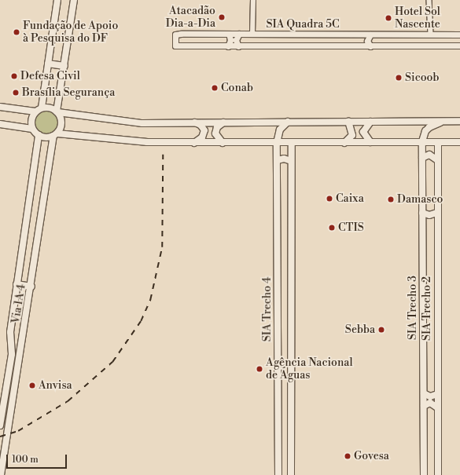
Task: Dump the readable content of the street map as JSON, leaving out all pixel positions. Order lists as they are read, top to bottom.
{
  "streets": {
    "main road": [
      "Via 1A 4",
      "SIA Trecho 3",
      "SIA Trecho 2",
      "SIA Trecho 4"
    ],
    "street": ["SIA Quadra 5C"]
  },
  "places": [
    "Atacadão Dia-a-Dia",
    "Hotel Sol Nascente",
    "Fundação de Apoio à Pesquisa do DF",
    "Defesa Civil",
    "Sicoob",
    "Conab",
    "Brasília Segurança",
    "Caixa",
    "Damasco",
    "CTIS",
    "Sebba",
    "Agência Nacional de Águas",
    "Anvisa",
    "Govesa"
  ],
  "scale_bar": "100 m"
}
